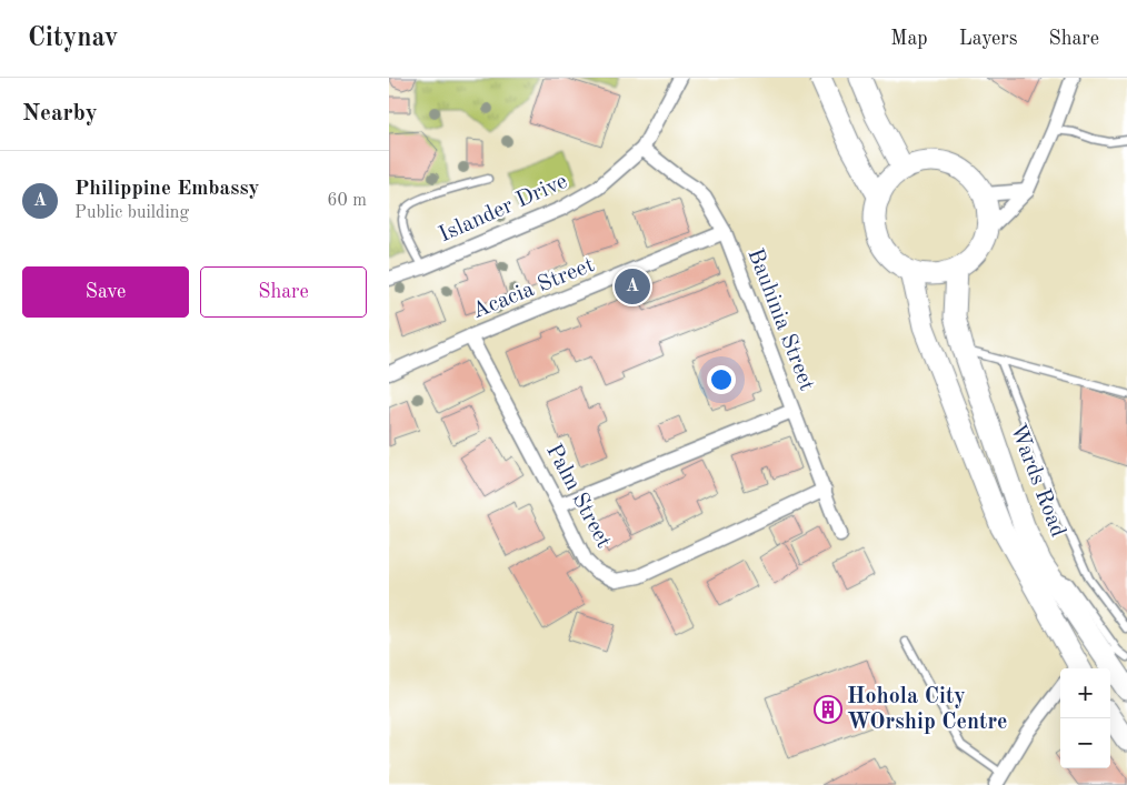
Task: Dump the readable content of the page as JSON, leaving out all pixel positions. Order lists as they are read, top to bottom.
{
  "streets": {
    "main road": ["Wards Road"],
    "street": [
      "Islander Drive",
      "Acacia Street",
      "Bauhinia Street",
      "Palm Street"
    ]
  },
  "crossings": [
    ["Islander Drive", "Bauhinia Street"],
    ["Acacia Street", "Bauhinia Street"],
    ["Acacia Street", "Palm Street"],
    ["Bauhinia Street", "Palm Street"]
  ],
  "places": {
    "building": ["Hohola City WOrship Centre"]
  },
  "page": {
    "header": "Citynav",
    "nav": ["Map", "Layers", "Share"],
    "heading": "Nearby",
    "list": [
      {
        "mark": "A",
        "name": "Philippine Embassy",
        "note": "Public building",
        "value": "60 m"
      }
    ],
    "buttons": ["Save", "Share"],
    "pins": "A",
    "map_buttons": ["+", "−"]
  }
}
